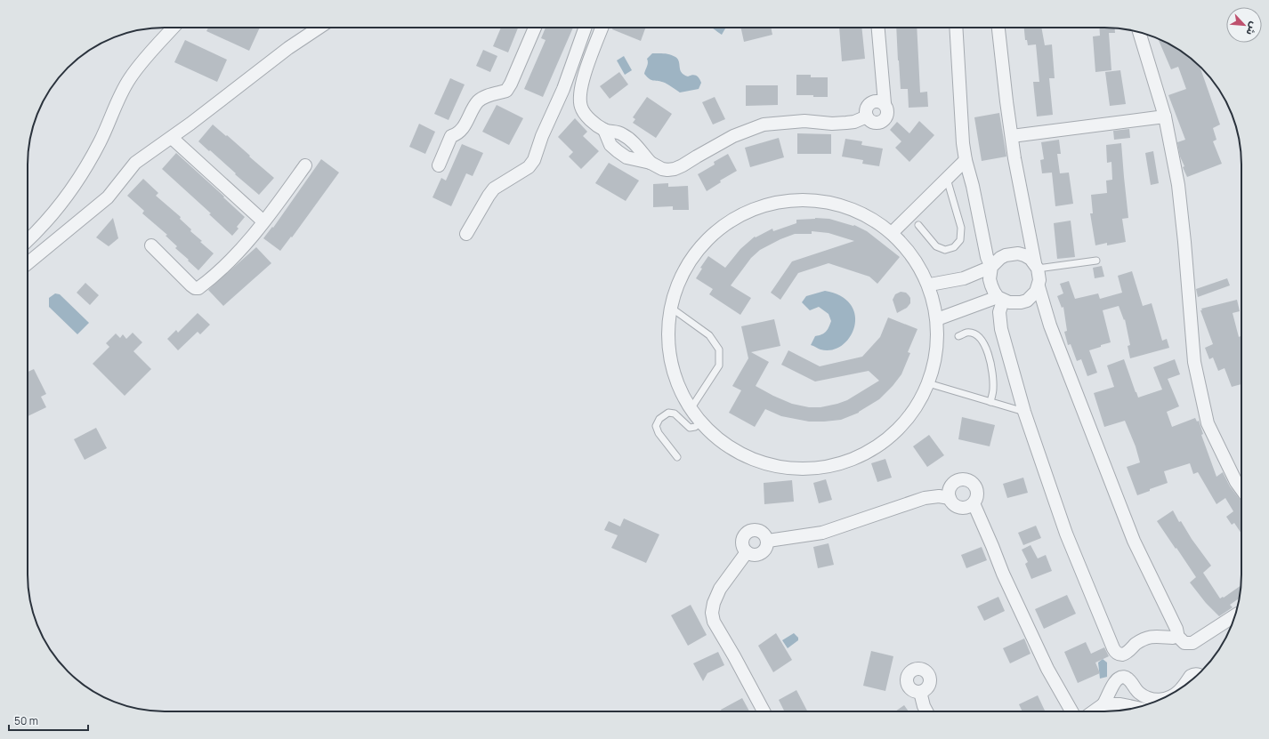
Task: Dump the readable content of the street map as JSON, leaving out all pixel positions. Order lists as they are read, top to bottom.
{
  "scale_bar": "50 m",
  "north": "bottom right"
}
